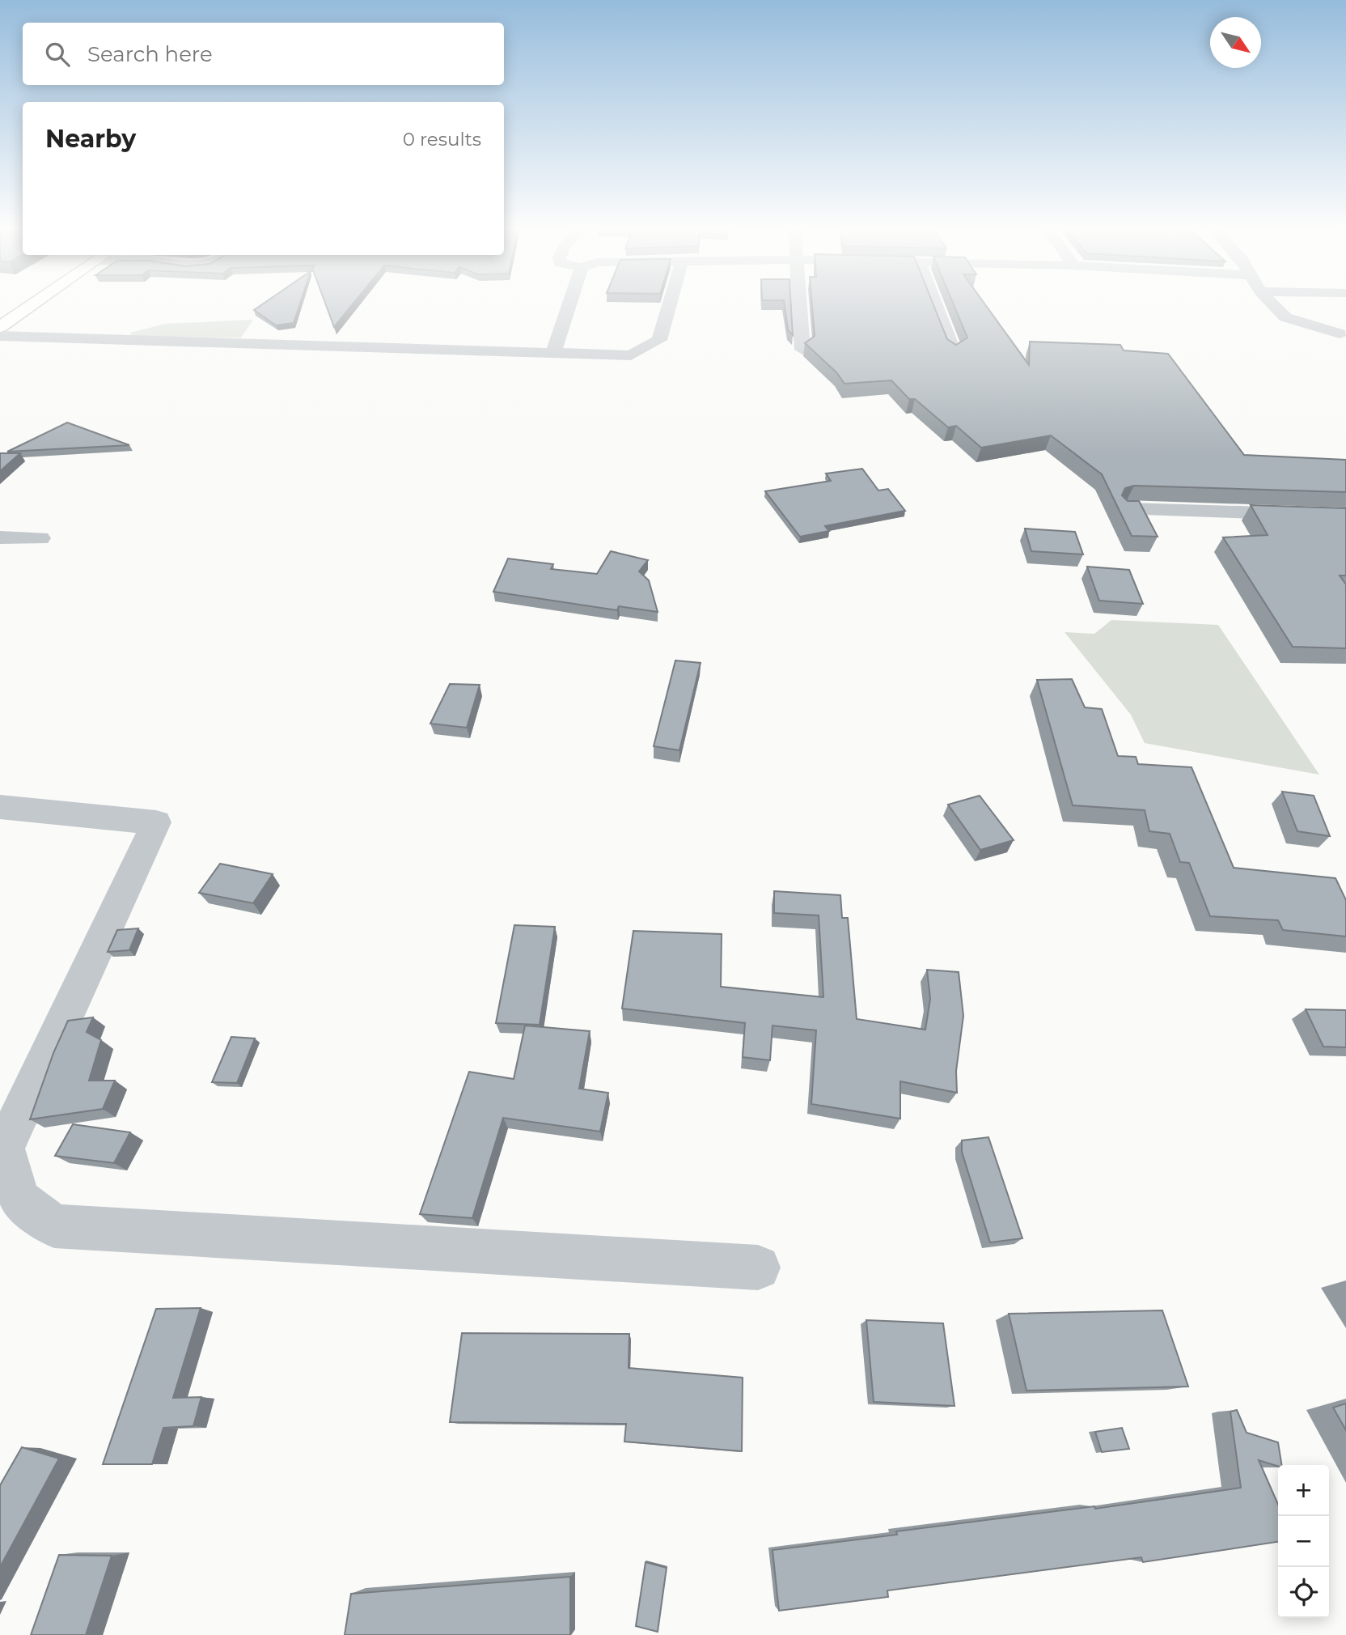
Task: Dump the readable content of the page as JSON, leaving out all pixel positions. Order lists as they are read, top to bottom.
{
  "north": "bottom right",
  "page": {
    "search": "Search here",
    "heading": ["Nearby", "0 results"],
    "map_buttons": ["+", "−"]
  }
}
